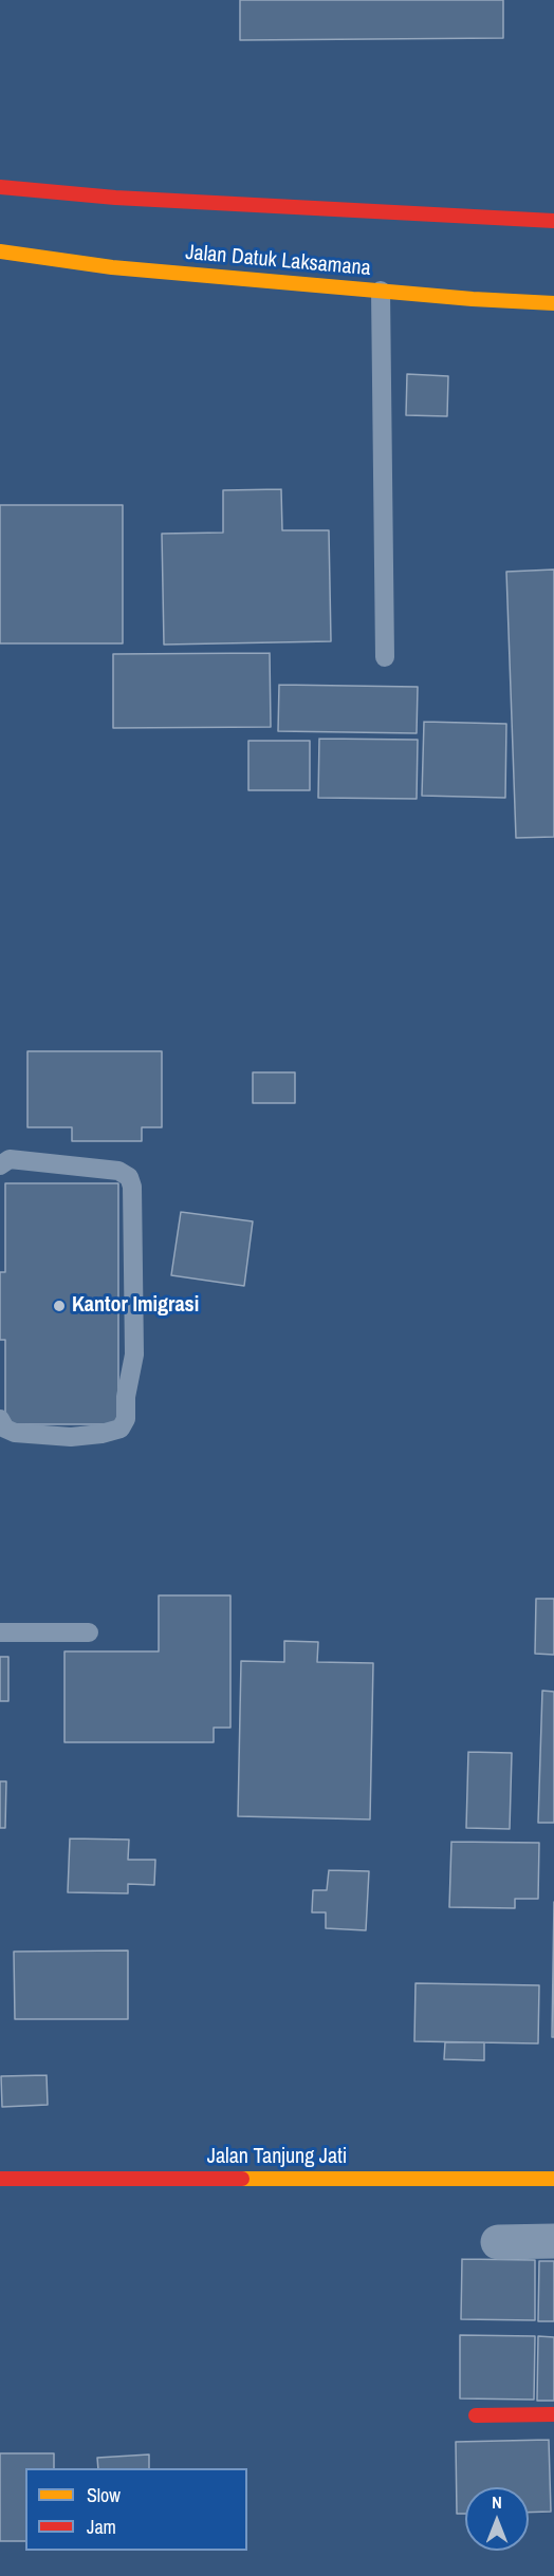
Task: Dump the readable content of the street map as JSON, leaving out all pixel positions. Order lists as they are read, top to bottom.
{
  "streets": {
    "main road": ["Jalan Datuk Laksamana", "Jalan Tanjung Jati"]
  },
  "places": ["Kantor Imigrasi"],
  "legend": ["Slow", "Jam"],
  "north": "top"
}
